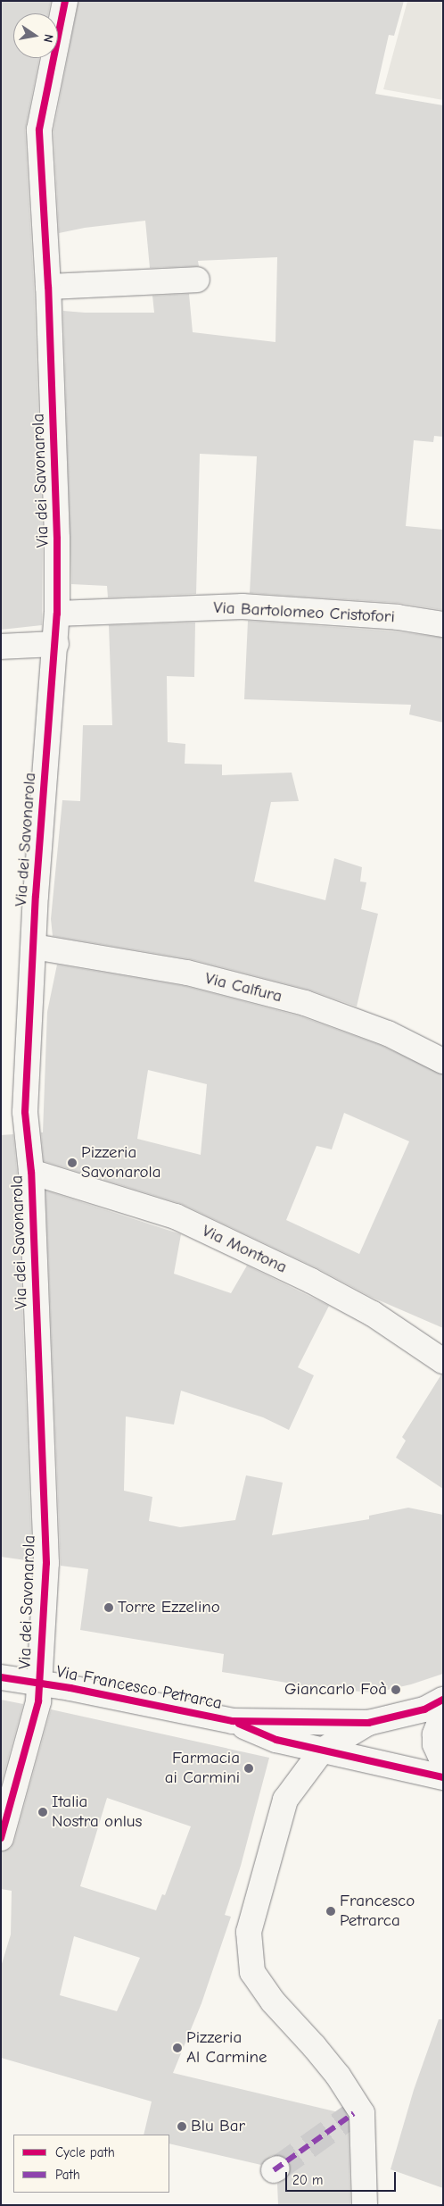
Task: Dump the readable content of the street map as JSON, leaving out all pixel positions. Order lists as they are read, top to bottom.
{
  "streets": {
    "street": [
      "Via dei Savonarola",
      "Via Bartolomeo Cristofori",
      "Via Calfura",
      "Via Montona",
      "Via Francesco Petrarca"
    ]
  },
  "crossings": [
    ["Via dei Savonarola", "Via Bartolomeo Cristofori"],
    ["Via dei Savonarola", "Via Calfura"],
    ["Via dei Savonarola", "Via Montona"],
    ["Via dei Savonarola", "Via Francesco Petrarca"]
  ],
  "places": [
    "Pizzeria Savonarola",
    "Torre Ezzelino",
    "Giancarlo Foà",
    "Farmacia ai Carmini",
    "Italia Nostra onlus",
    "Francesco Petrarca",
    "Pizzeria Al Carmine",
    "Blu Bar"
  ],
  "legend": ["Cycle path", "Path"],
  "scale_bar": "20 m",
  "north": "right"
}
